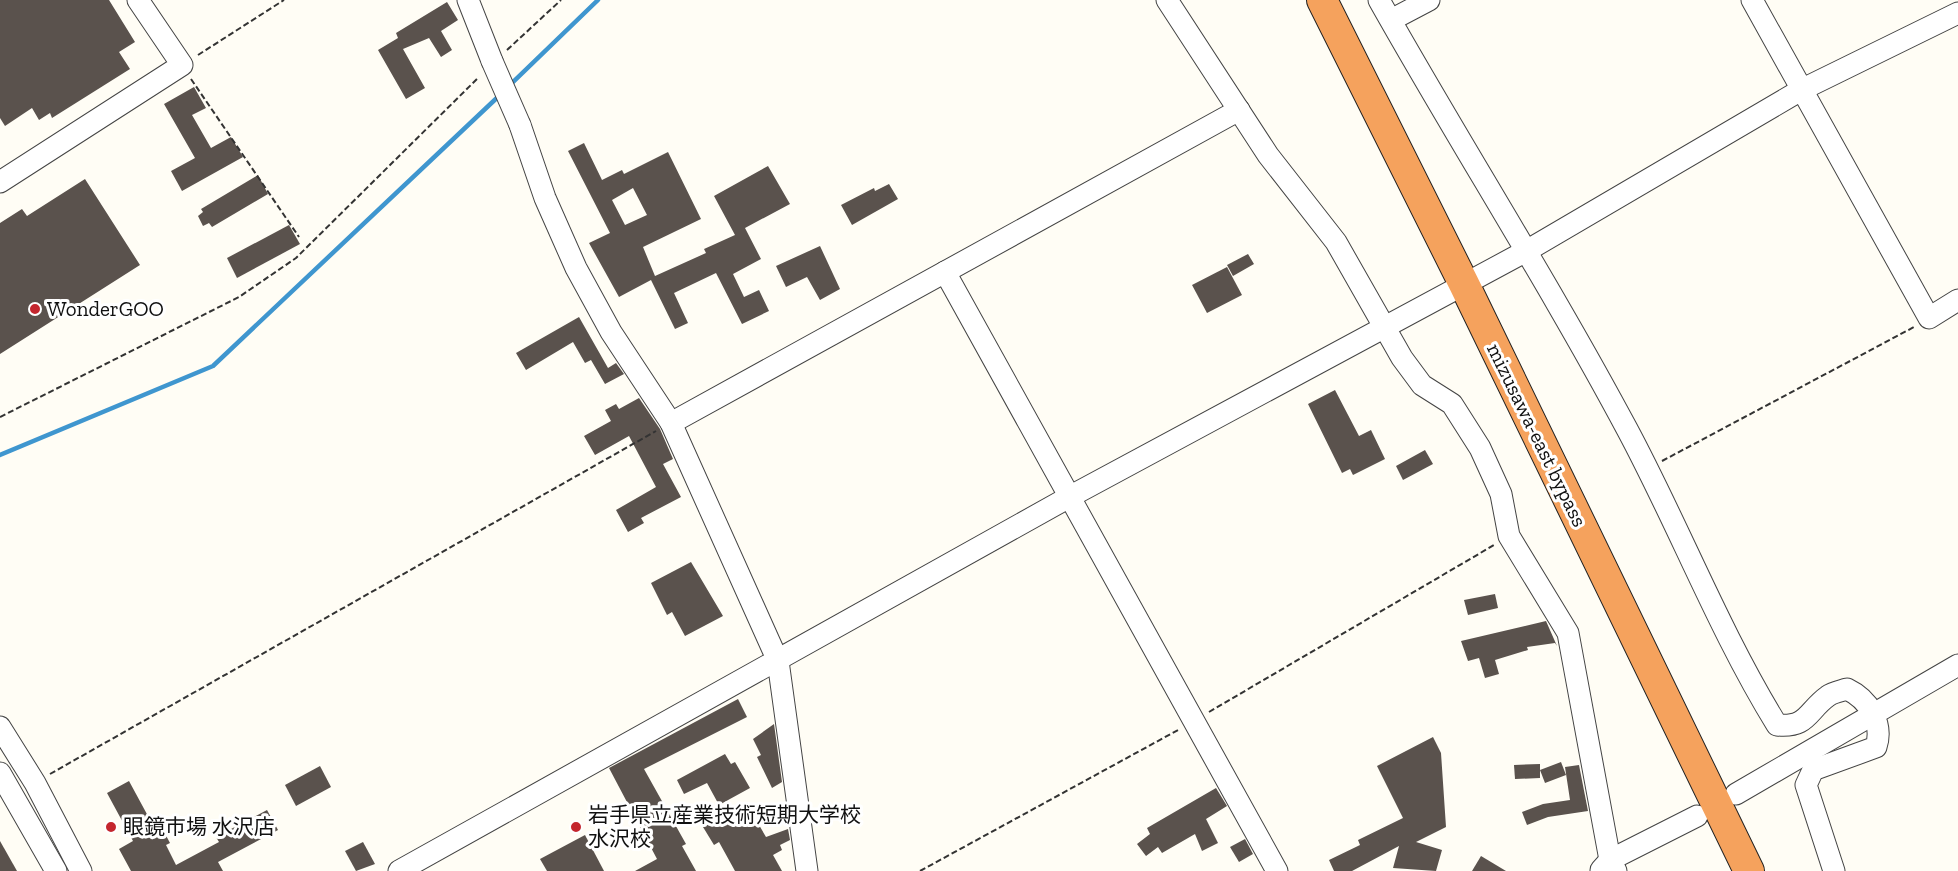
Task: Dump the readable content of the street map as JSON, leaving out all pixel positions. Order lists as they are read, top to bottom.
{
  "streets": {
    "highway": ["mizusawa-east bypass"]
  },
  "places": ["WonderGOO", "眼鏡市場 水沢店", "岩手県立産業技術短期大学校 水沢校"]
}
